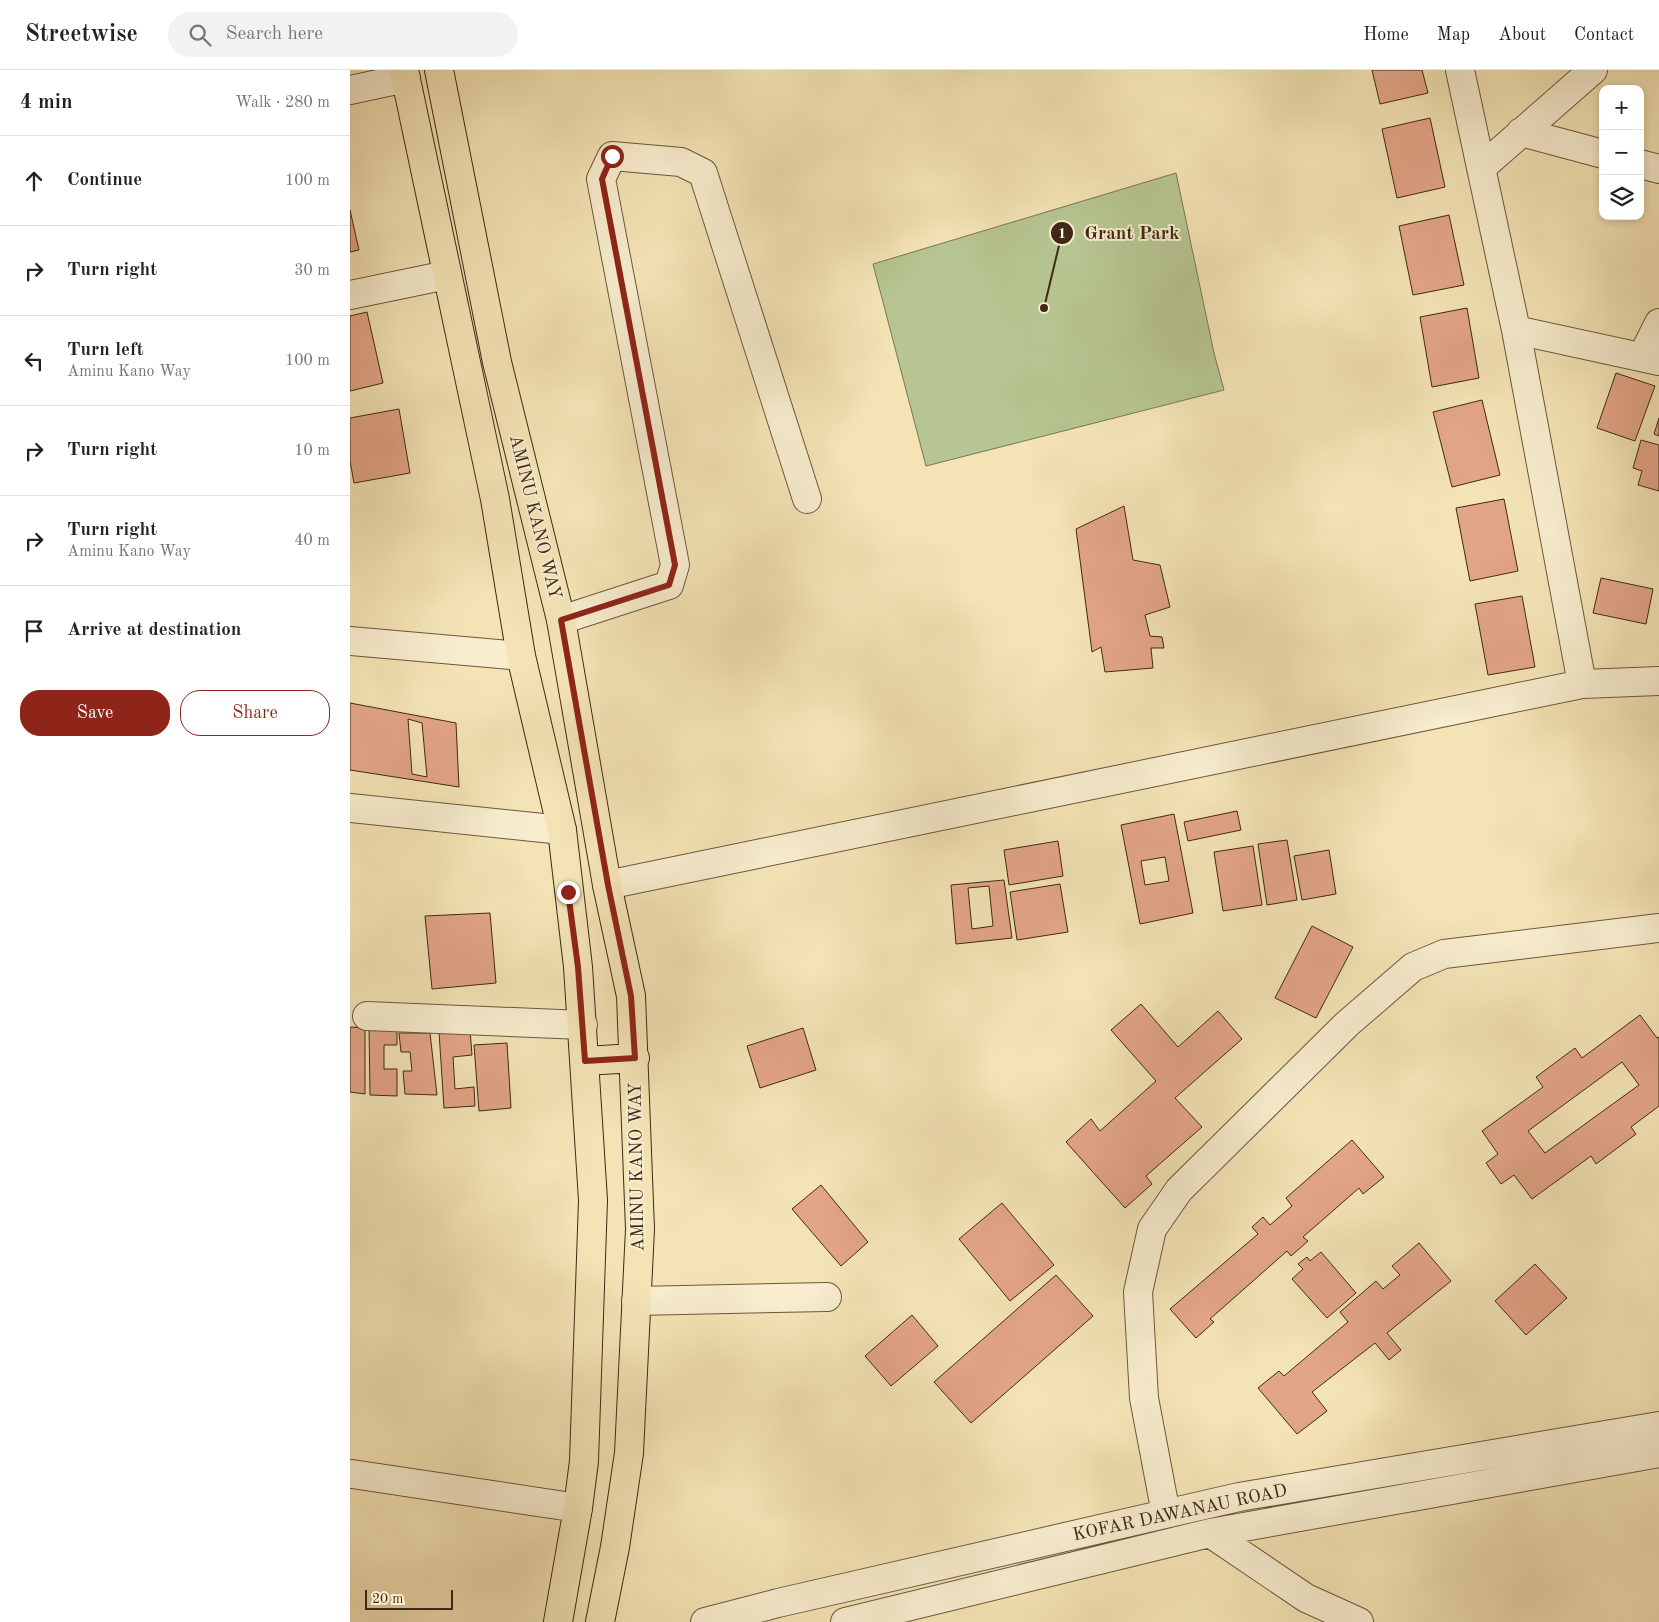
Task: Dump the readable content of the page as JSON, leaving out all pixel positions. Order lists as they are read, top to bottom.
{
  "streets": {
    "main road": ["AMINU KANO WAY"],
    "street": ["KOFAR DAWANAU ROAD"]
  },
  "places": ["Grant Park"],
  "scale_bar": "20 m",
  "page": {
    "header": "Streetwise",
    "search": "Search here",
    "nav": [
      "Home",
      "Map",
      "About",
      "Contact"
    ],
    "heading": ["4 min", "Walk · 280 m"],
    "map_buttons": ["+", "−"],
    "list": [
      ["Continue", "100 m"],
      ["Turn right", "30 m"],
      ["Turn left", "Aminu Kano Way", "100 m"],
      ["Turn right", "10 m"],
      ["Turn right", "Aminu Kano Way", "40 m"],
      "Arrive at destination"
    ],
    "buttons": ["Save", "Share"],
    "scale": "20 m"
  }
}
